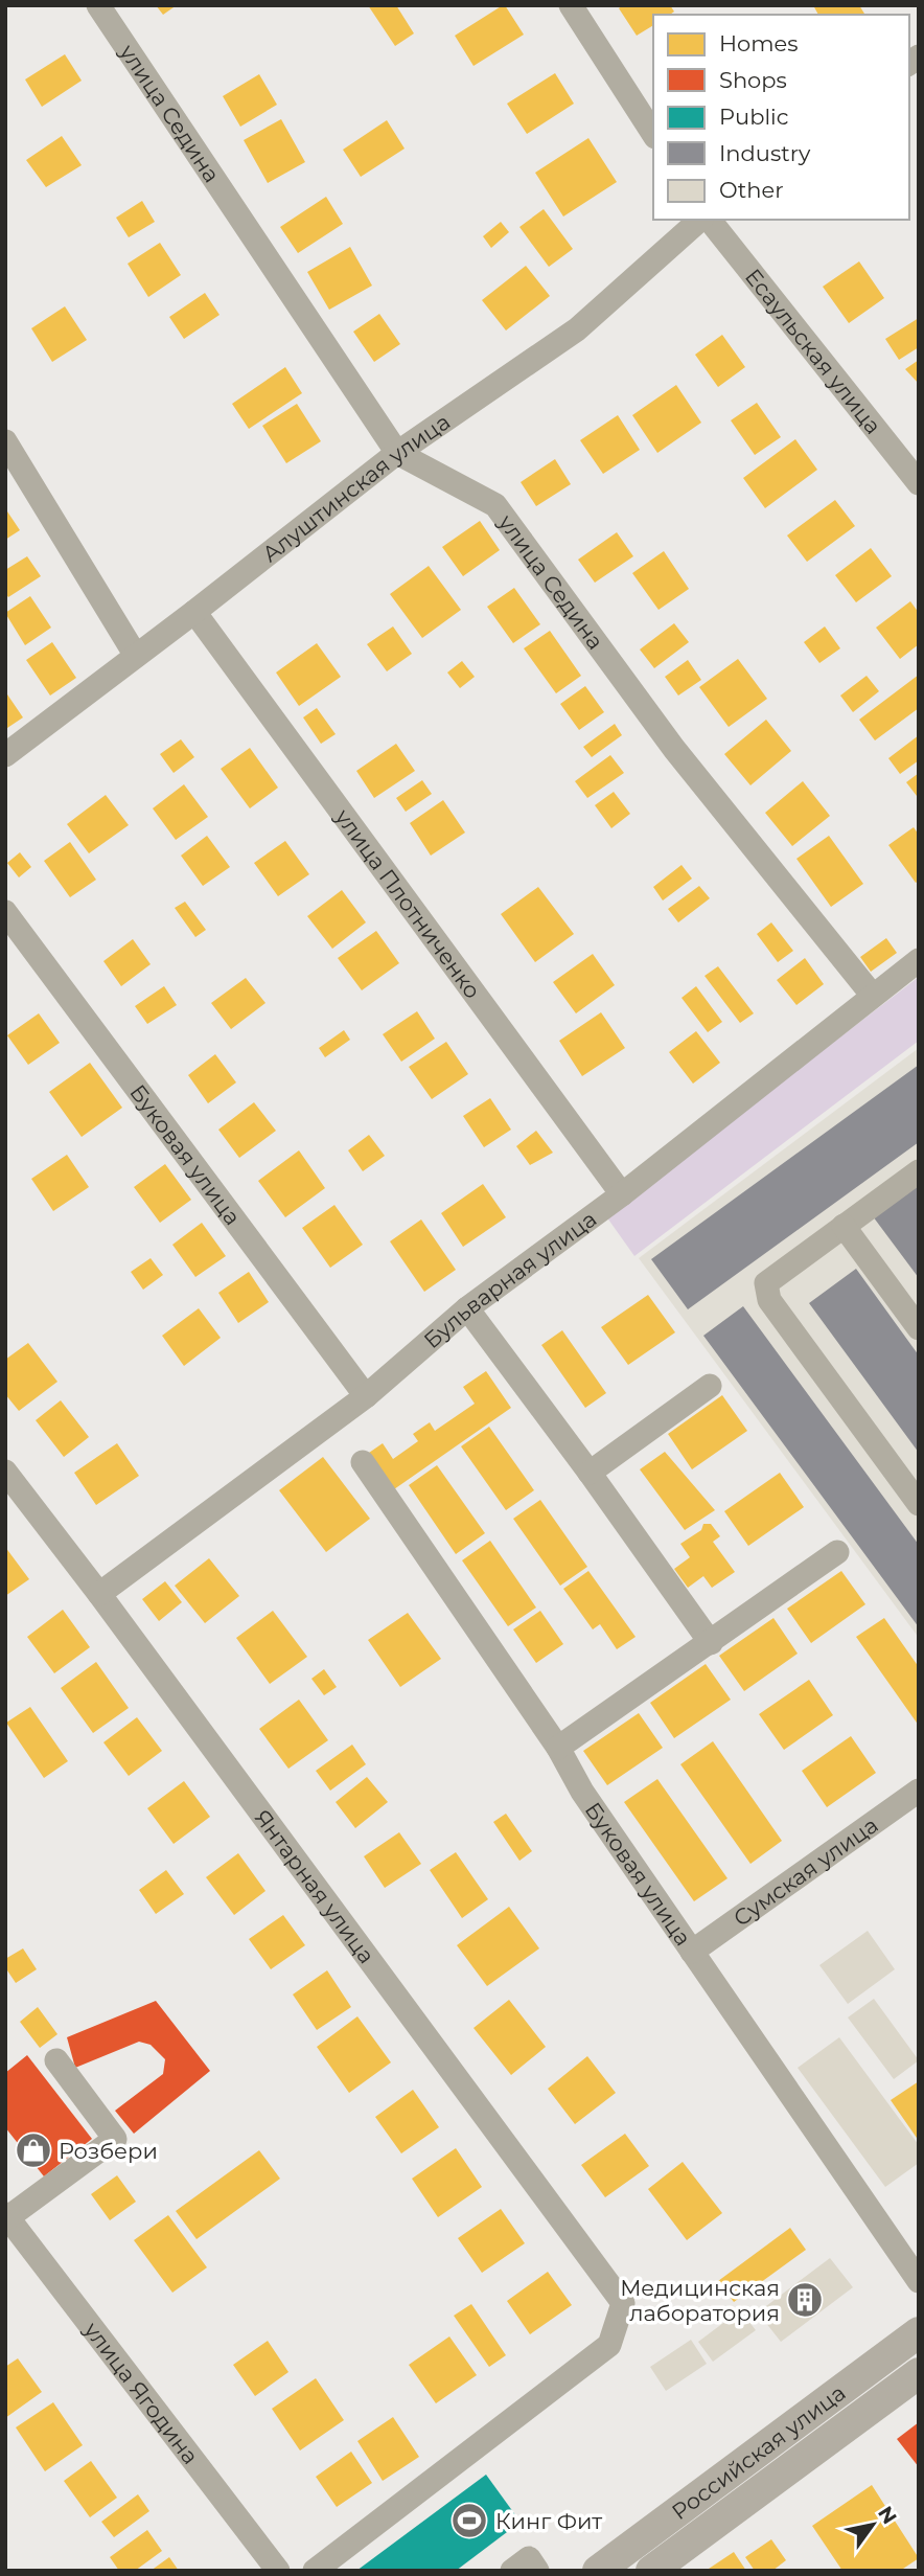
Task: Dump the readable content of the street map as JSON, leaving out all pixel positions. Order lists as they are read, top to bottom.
{
  "streets": {
    "main road": ["Российская улица"],
    "street": [
      "улица Седина",
      "Есаульская улица",
      "Алуштинская улица",
      "улица Плотниченко",
      "Буковая улица",
      "Бульварная улица",
      "Сумская улица",
      "Янтарная улица",
      "улица Ягодина"
    ]
  },
  "crossings": [
    ["улица Седина", "Алуштинская улица"],
    ["улица Седина", "Бульварная улица"],
    ["Алуштинская улица", "улица Плотниченко"],
    ["улица Плотниченко", "Бульварная улица"],
    ["Буковая улица", "Бульварная улица"],
    ["Буковая улица", "Сумская улица"],
    ["Бульварная улица", "Янтарная улица"]
  ],
  "places": {
    "shop": ["Розбери"],
    "building": ["Медицинская лаборатория"],
    "sports": ["Кинг Фит"]
  },
  "legend": [
    "Homes",
    "Shops",
    "Public",
    "Industry",
    "Other"
  ],
  "north": "top right"
}
